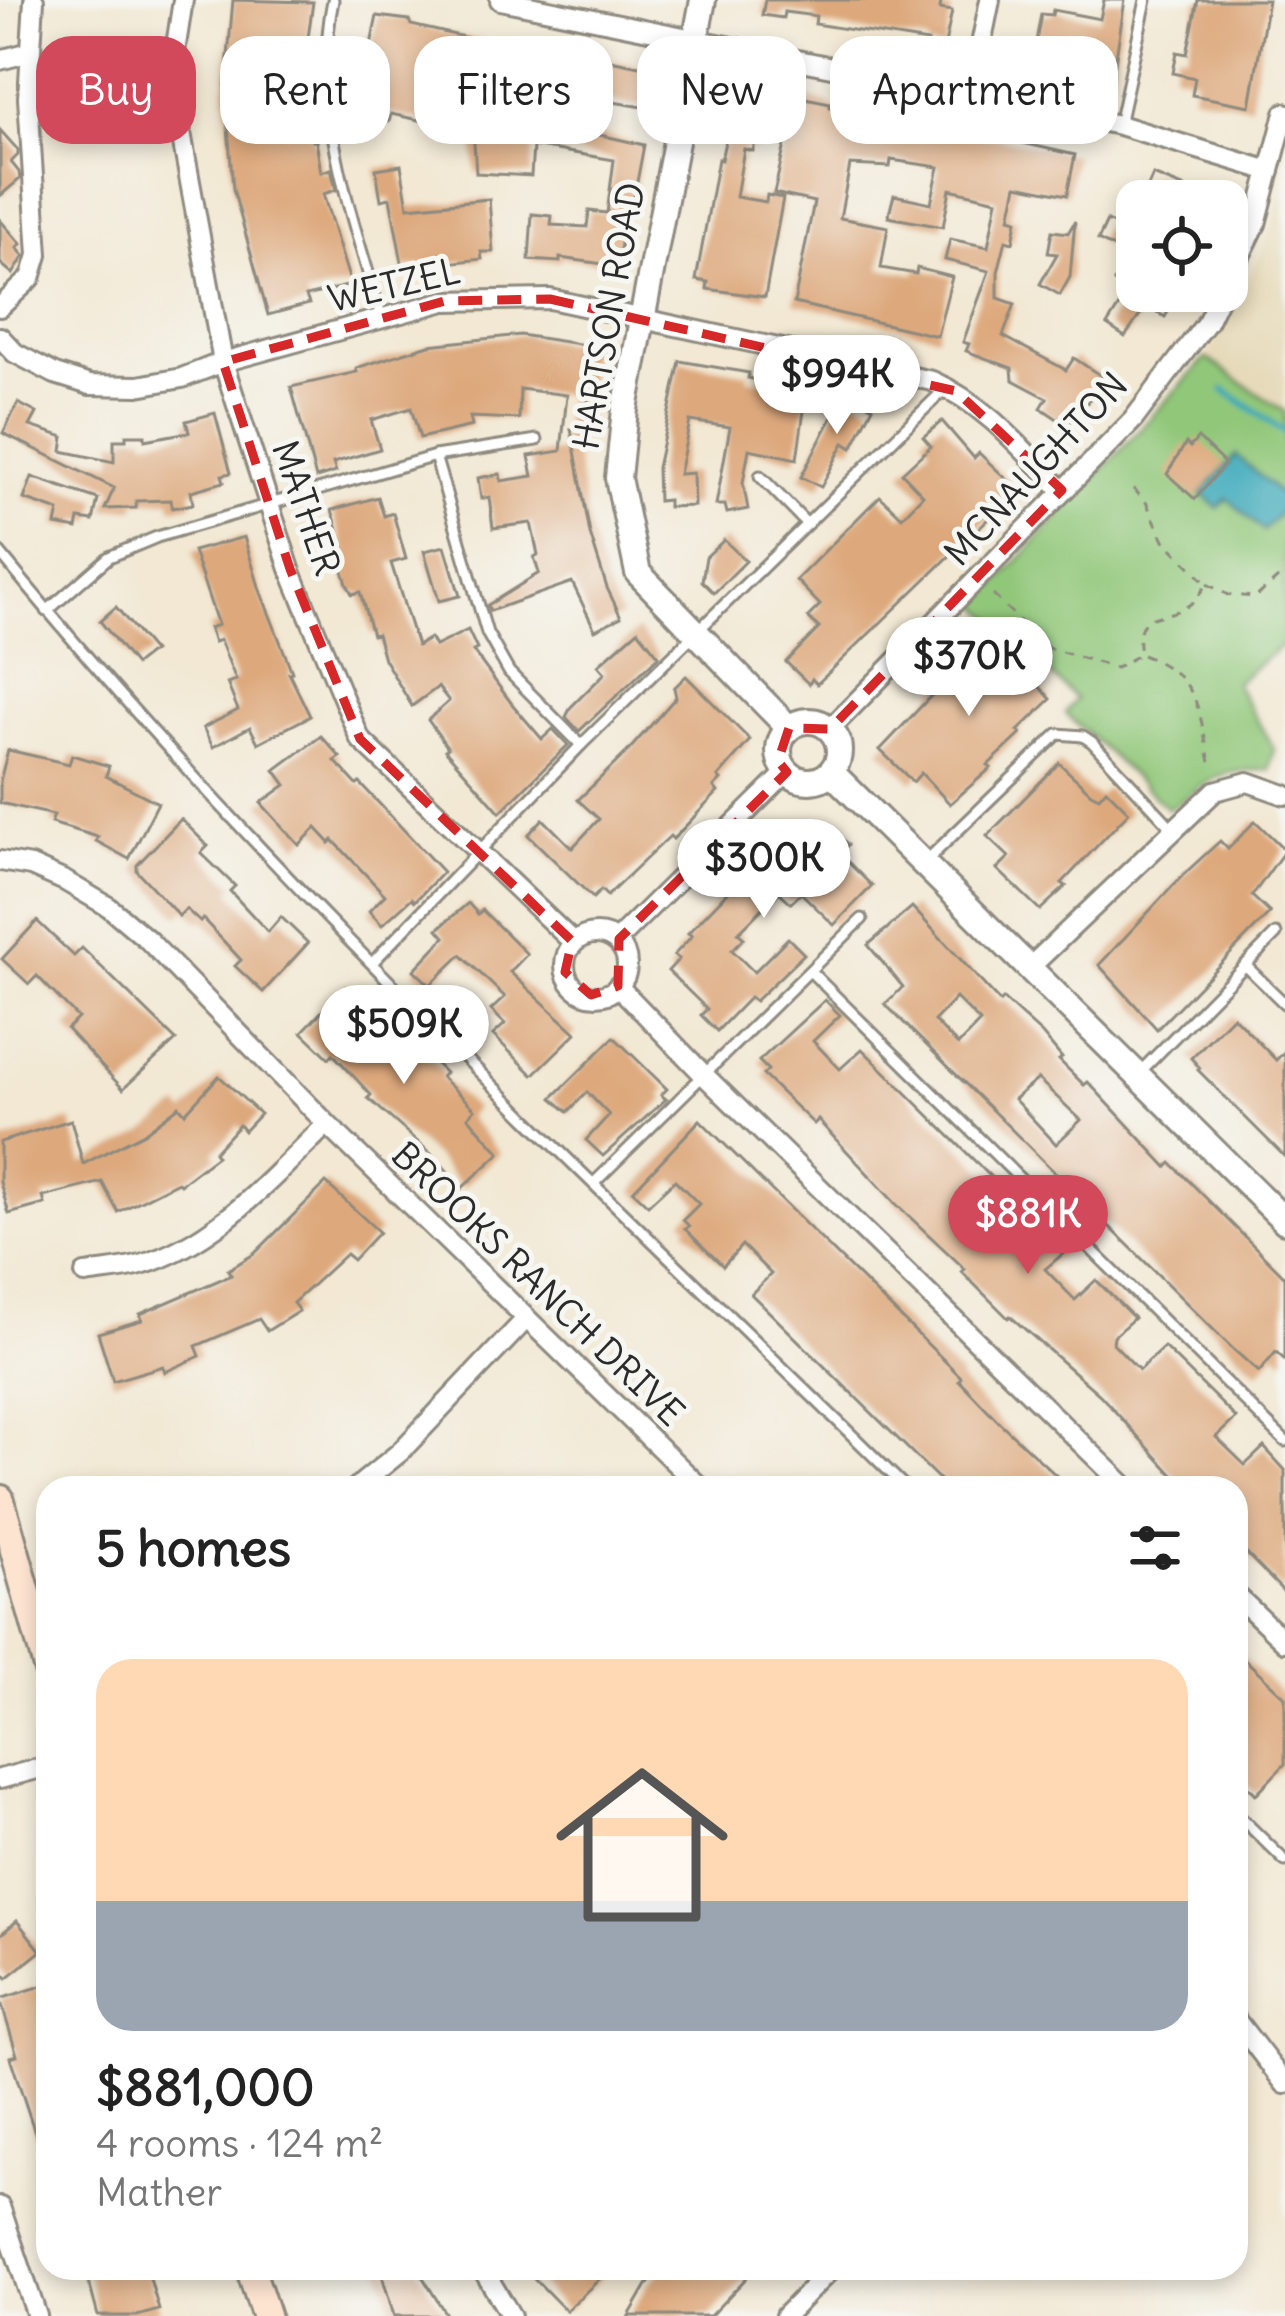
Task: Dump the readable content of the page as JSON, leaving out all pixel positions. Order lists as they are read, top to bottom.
{
  "streets": {
    "street": [
      "WETZEL",
      "HARTSON ROAD",
      "MCNAUGHTON",
      "MATHER",
      "BROOKS RANCH DRIVE"
    ]
  },
  "crossings": [
    ["WETZEL", "HARTSON ROAD"],
    ["WETZEL", "MCNAUGHTON"],
    ["WETZEL", "MATHER"],
    ["HARTSON ROAD", "MCNAUGHTON"]
  ],
  "page": {
    "chip": [
      "Buy",
      "Rent",
      "Filters",
      "New",
      "Apartment"
    ],
    "price": [
      "$994K",
      "$370K",
      "$300K",
      "$509K",
      "$881K"
    ],
    "heading": "5 homes",
    "list": [
      {
        "name": "$881,000",
        "note": "4 rooms · 124 m² · Mather"
      }
    ]
  }
}
